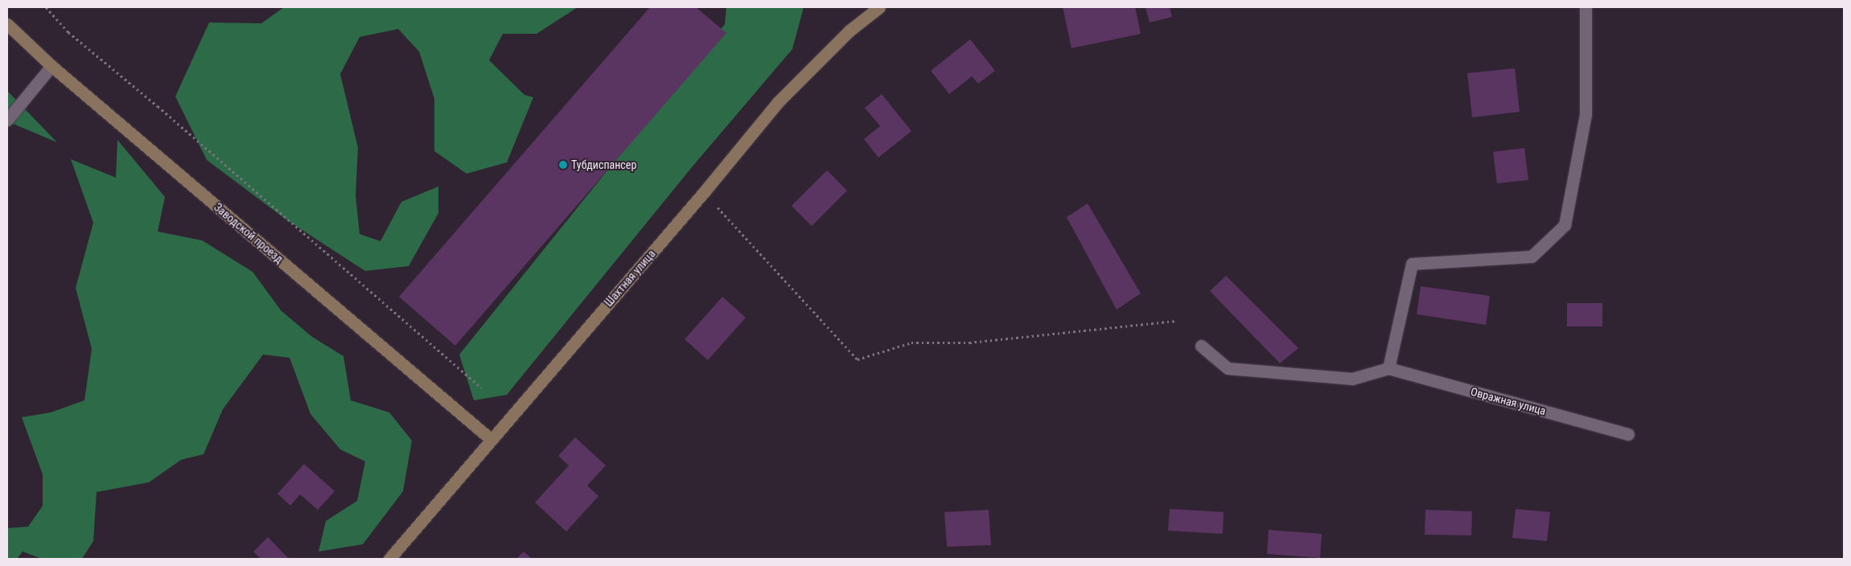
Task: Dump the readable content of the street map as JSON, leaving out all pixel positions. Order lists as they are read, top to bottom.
{
  "streets": {
    "main road": ["Заводской проезд", "Шахтная улица"],
    "street": ["Овражная улица"]
  },
  "crossings": [
    ["Заводской проезд", "Шахтная улица"]
  ],
  "places": ["Тубдиспансер"]
}
